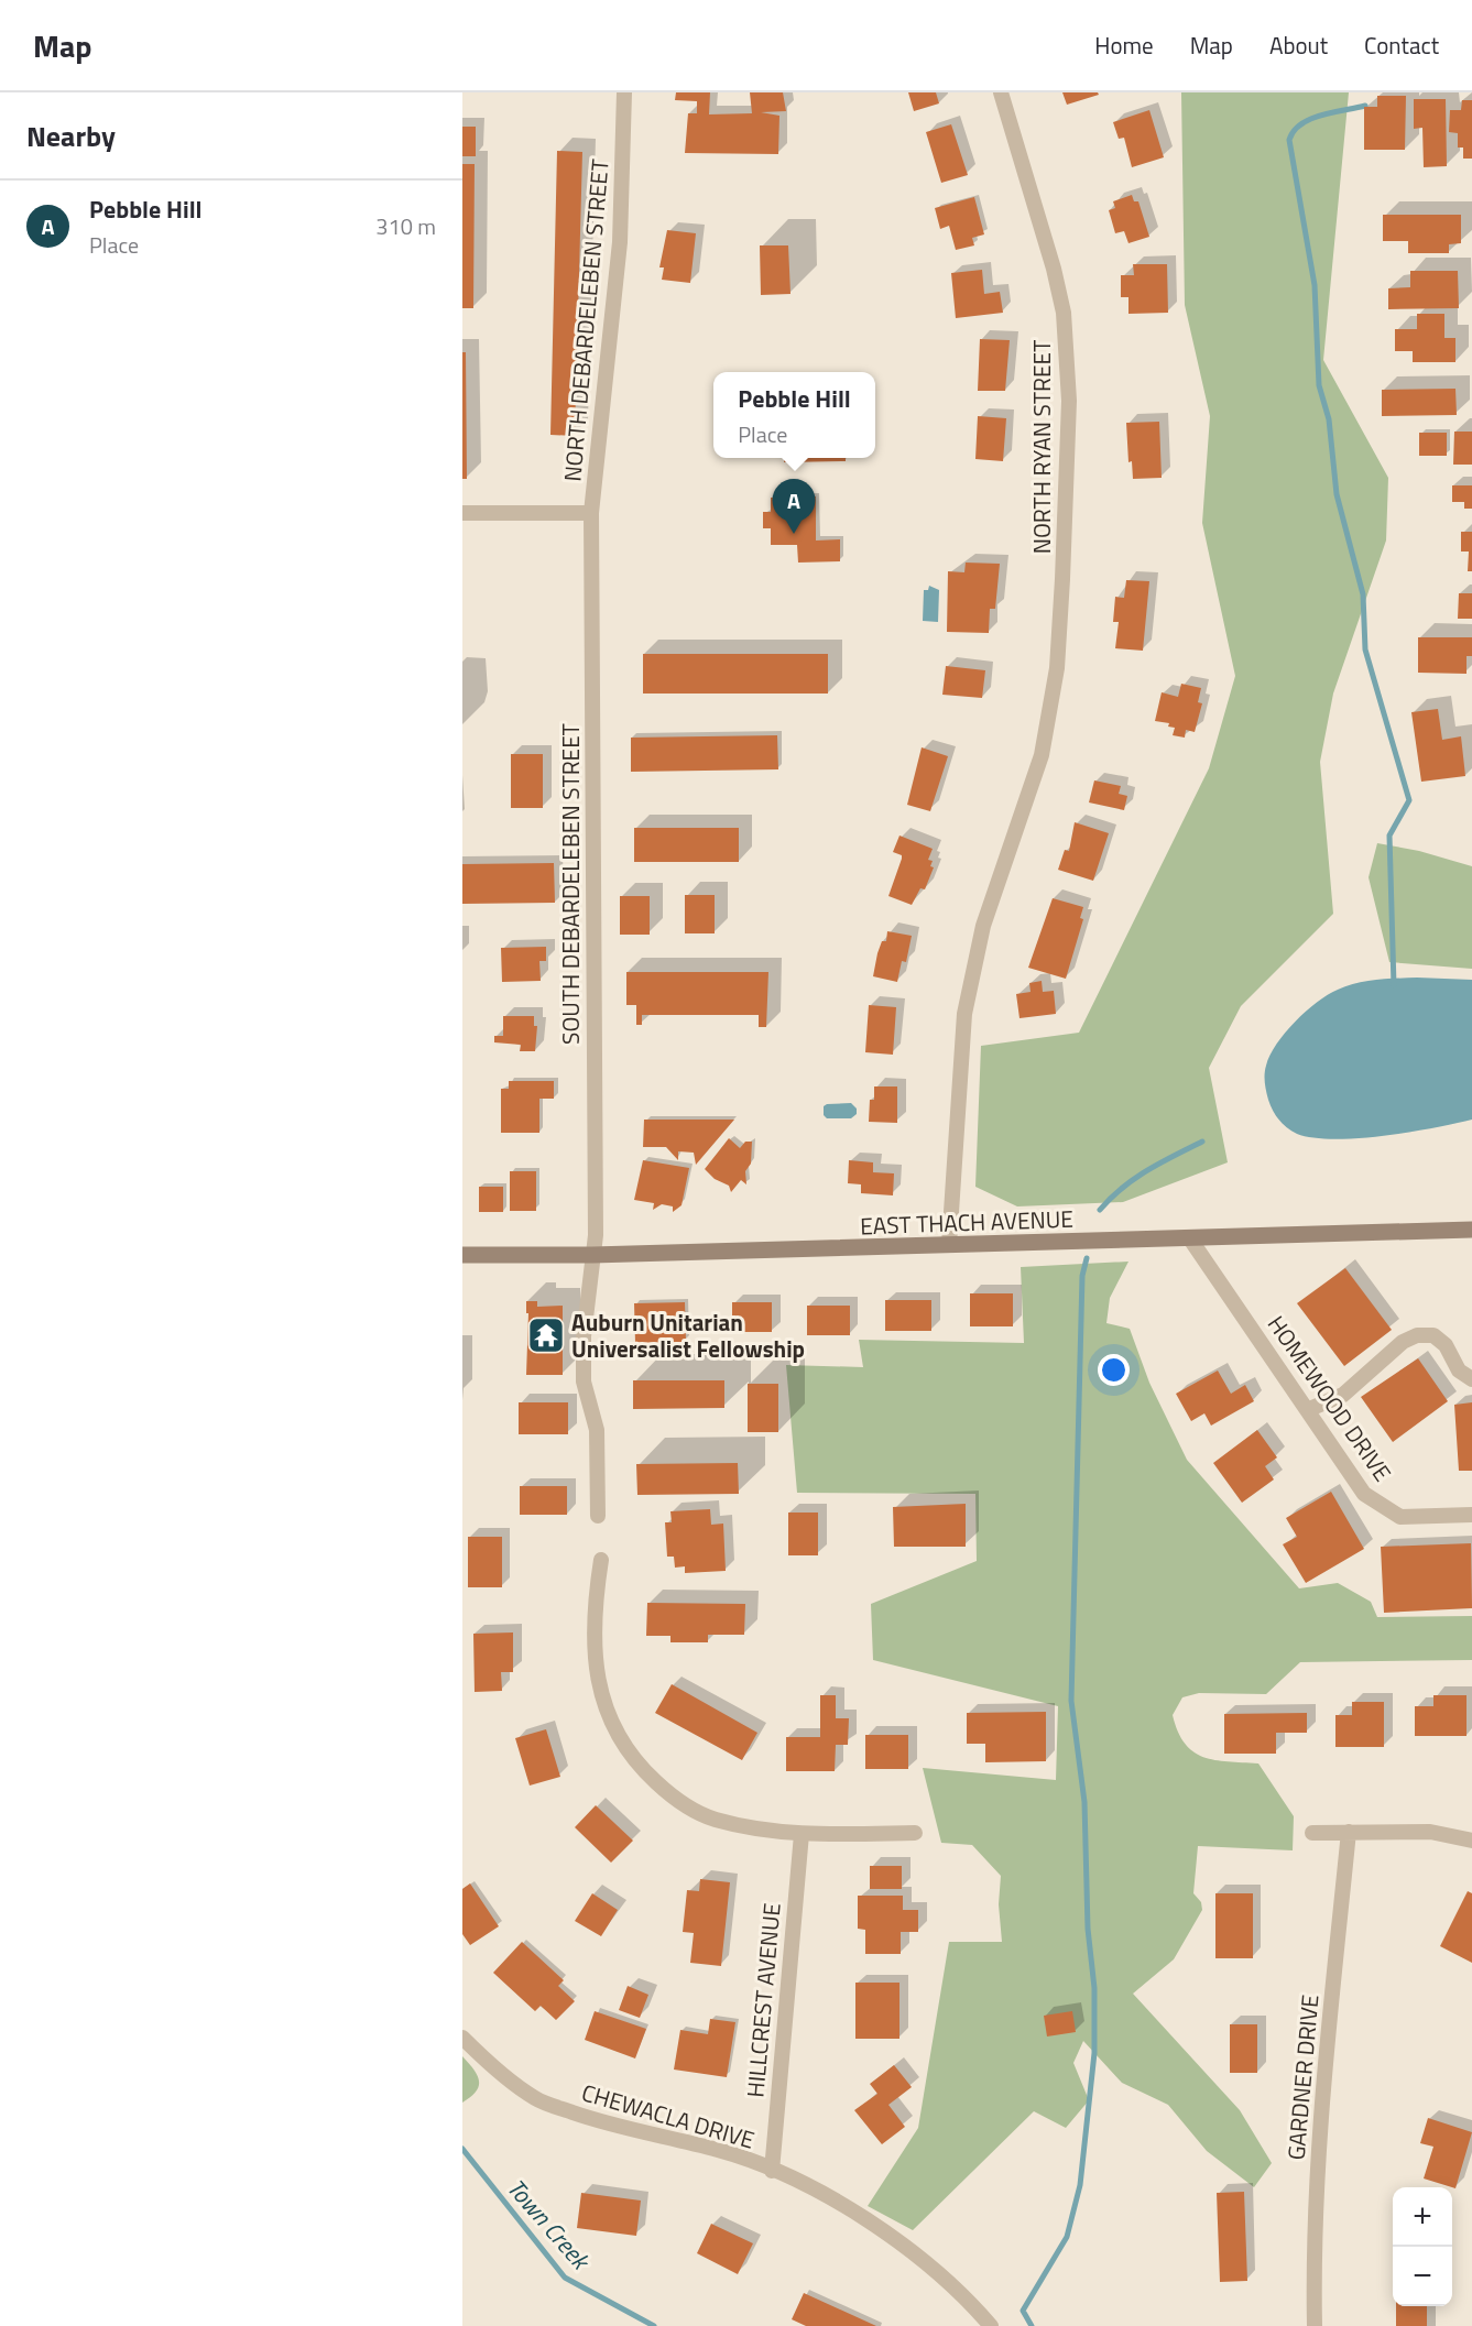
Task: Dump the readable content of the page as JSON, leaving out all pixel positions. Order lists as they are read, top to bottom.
{
  "streets": {
    "street": [
      "NORTH DEBARDELEBEN STREET",
      "NORTH RYAN STREET",
      "SOUTH DEBARDELEBEN STREET",
      "EAST THACH AVENUE",
      "HOMEWOOD DRIVE",
      "HILLCREST AVENUE",
      "GARDNER DRIVE",
      "CHEWACLA DRIVE"
    ]
  },
  "crossings": [
    ["NORTH DEBARDELEBEN STREET", "SOUTH DEBARDELEBEN STREET"],
    ["NORTH RYAN STREET", "EAST THACH AVENUE"],
    ["SOUTH DEBARDELEBEN STREET", "EAST THACH AVENUE"],
    ["EAST THACH AVENUE", "HOMEWOOD DRIVE"],
    ["HILLCREST AVENUE", "CHEWACLA DRIVE"]
  ],
  "water": ["Town Creek"],
  "places": {
    "temple": ["Auburn Unitarian Universalist Fellowship"]
  },
  "page": {
    "header": "Map",
    "nav": [
      "Home",
      "Map",
      "About",
      "Contact"
    ],
    "heading": "Nearby",
    "list": [
      {
        "mark": "A",
        "name": "Pebble Hill",
        "note": "Place",
        "value": "310 m"
      }
    ],
    "popup": ["Pebble Hill", "Place"],
    "pins": "A",
    "map_buttons": ["+", "−"]
  }
}
